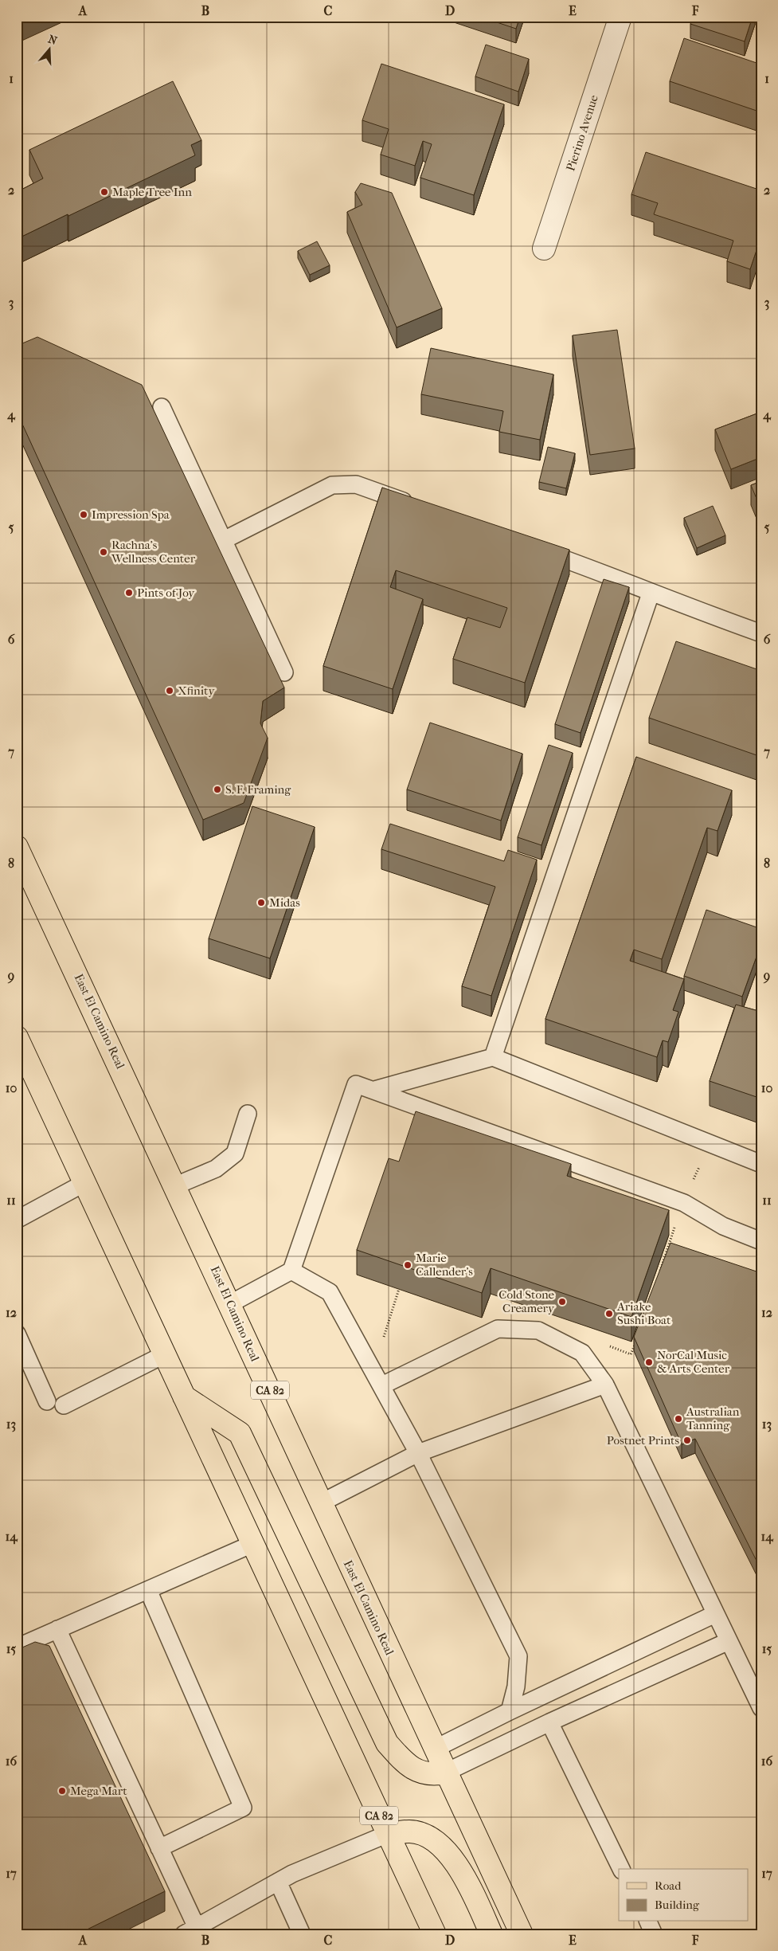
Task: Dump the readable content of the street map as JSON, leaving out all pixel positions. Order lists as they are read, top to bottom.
{
  "streets": {
    "main road": ["East El Camino Real", "CA 82"],
    "street": ["Pierino Avenue"]
  },
  "places": [
    "Maple Tree Inn",
    "Impression Spa",
    "Rachna's Wellness Center",
    "Pints of Joy",
    "Xfinity",
    "S. F. Framing",
    "Midas",
    "Marie Callender's",
    "Cold Stone Creamery",
    "Ariake Sushi Boat",
    "NorCal Music & Arts Center",
    "Australian Tanning",
    "Postnet Prints",
    "Mega Mart"
  ],
  "legend": ["Road", "Building"],
  "north": "top",
  "grid": {
    "columns": [
      "A",
      "B",
      "C",
      "D",
      "E",
      "F"
    ],
    "rows": [
      "1",
      "2",
      "3",
      "4",
      "5",
      "6",
      "7",
      "8",
      "9",
      "10",
      "11",
      "12",
      "13",
      "14",
      "15",
      "16",
      "17"
    ]
  }
}
